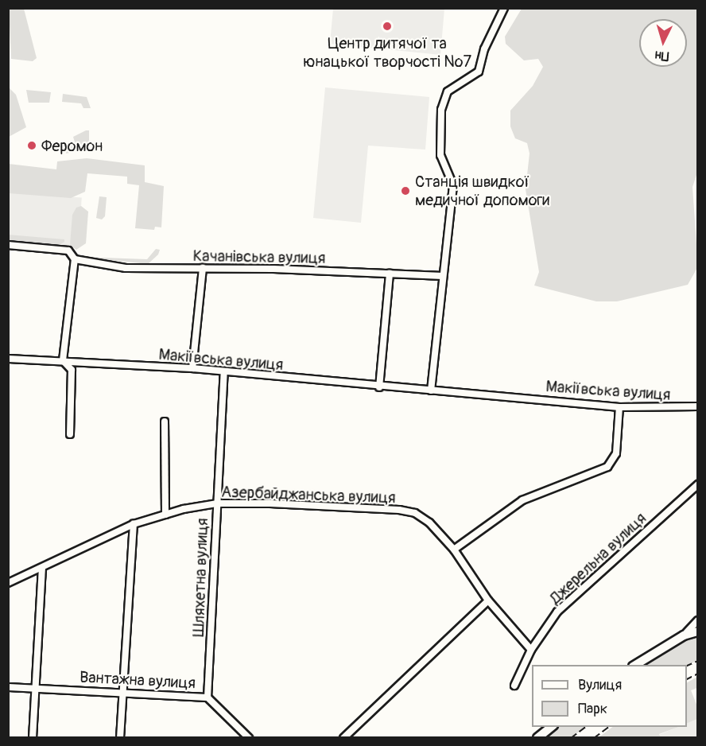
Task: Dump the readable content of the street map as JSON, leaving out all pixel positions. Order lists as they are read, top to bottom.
{
  "streets": {
    "street": [
      "Качанівська вулиця",
      "Макіївська вулиця",
      "Азербайджанська вулиця",
      "Джерельна вулиця",
      "Шляхетна вулиця",
      "Вантажна вулиця"
    ]
  },
  "crossings": [
    ["Макіївська вулиця", "Шляхетна вулиця"],
    ["Азербайджанська вулиця", "Джерельна вулиця"],
    ["Азербайджанська вулиця", "Шляхетна вулиця"],
    ["Шляхетна вулиця", "Вантажна вулиця"]
  ],
  "places": ["Центр дитячої та юнацької творчості №7", "Феромон", "Станція швидкої медичної допомоги"],
  "legend": ["Вулиця", "Парк"],
  "north": "bottom"
}
